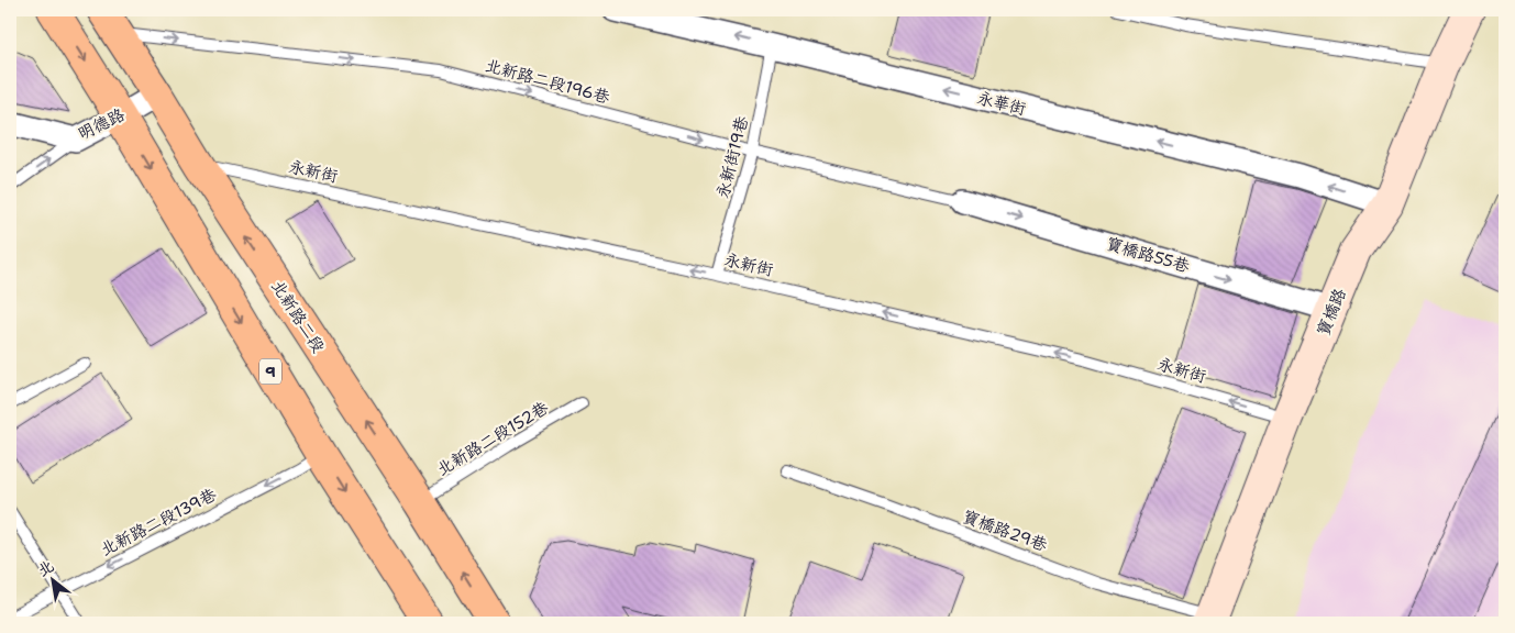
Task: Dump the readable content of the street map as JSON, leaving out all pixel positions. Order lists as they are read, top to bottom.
{
  "streets": {
    "main road": ["北新路二段", "9"],
    "street": [
      "永華街",
      "明德路",
      "寶橋路55巷",
      "寶橋路"
    ],
    "lane": [
      "北新路二段196巷",
      "永新街19巷",
      "永新街",
      "北新路二段152巷",
      "北新路二段139巷",
      "寶橋路29巷"
    ]
  },
  "crossings": [
    ["北新路二段196巷", "永新街19巷"],
    ["北新路二段196巷", "寶橋路55巷"],
    ["北新路二段196巷", "北新路二段"],
    ["永華街", "永新街19巷"],
    ["永華街", "寶橋路"],
    ["明德路", "北新路二段"],
    ["明德路", "9"],
    ["永新街19巷", "永新街"],
    ["永新街", "寶橋路"],
    ["永新街", "北新路二段"],
    ["寶橋路55巷", "寶橋路"],
    ["寶橋路", "寶橋路29巷"],
    ["北新路二段", "北新路二段152巷"],
    ["9", "北新路二段139巷"]
  ],
  "one_way": [
    "北新路二段196巷",
    "永華街",
    "永新街",
    "寶橋路55巷",
    "北新路二段139巷"
  ],
  "north": "top left"
}
